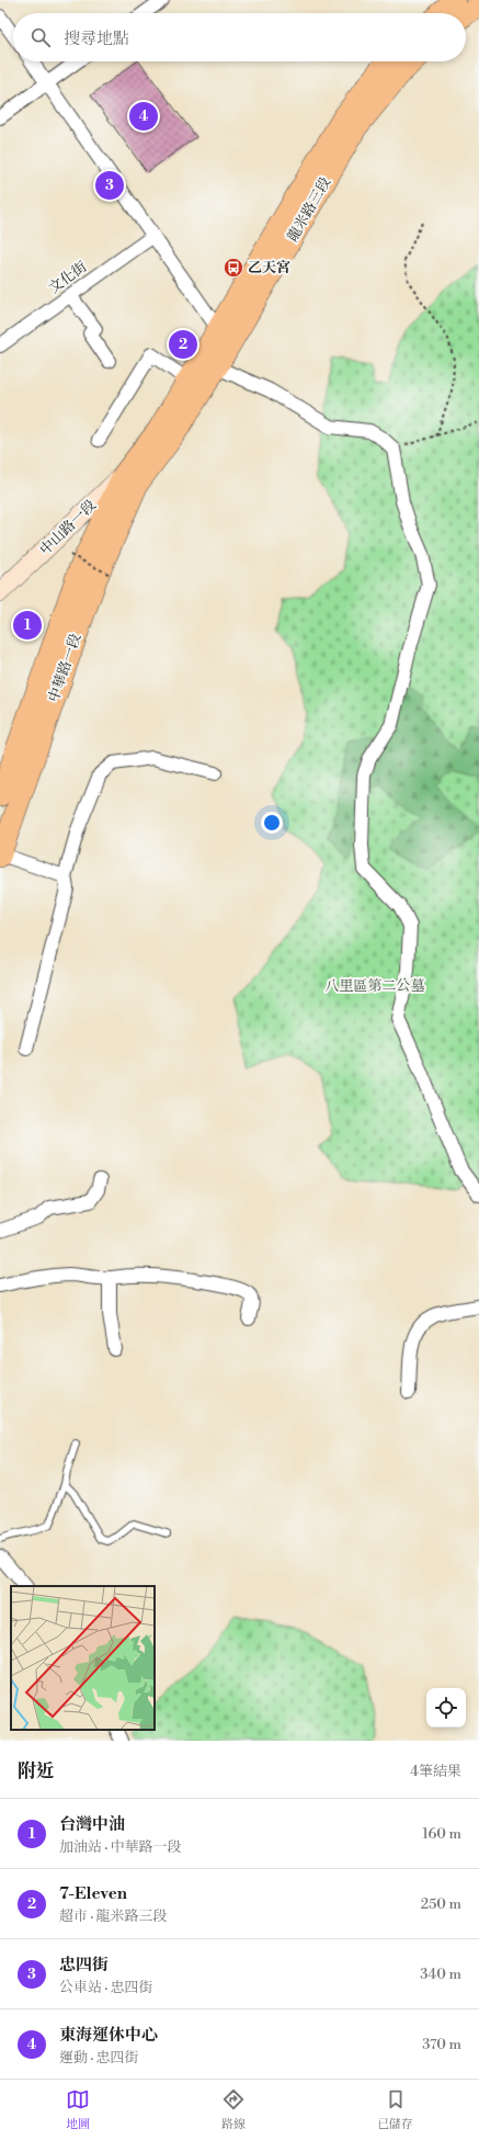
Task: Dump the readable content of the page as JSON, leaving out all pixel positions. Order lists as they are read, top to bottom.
{
  "streets": {
    "main road": ["龍米路三段", "中山路一段", "中華路一段"],
    "street": ["文化街"]
  },
  "crossings": [
    ["龍米路三段", "中山路一段"],
    ["龍米路三段", "中華路一段"],
    ["中山路一段", "中華路一段"]
  ],
  "parks": ["八里區第二公墓"],
  "places": {
    "bus stop": ["乙天宮"]
  },
  "page": {
    "search": "搜尋地點",
    "pins": [
      "4",
      "3",
      "2",
      "1"
    ],
    "heading": ["附近", "4筆結果"],
    "list": [
      {
        "mark": "1",
        "name": "台灣中油",
        "note": "加油站 · 中華路一段",
        "value": "160 m"
      },
      {
        "mark": "2",
        "name": "7-Eleven",
        "note": "超市 · 龍米路三段",
        "value": "250 m"
      },
      {
        "mark": "3",
        "name": "忠四街",
        "note": "公車站 · 忠四街",
        "value": "340 m"
      },
      {
        "mark": "4",
        "name": "東海運休中心",
        "note": "運動 · 忠四街",
        "value": "370 m"
      }
    ],
    "nav": ["地圖", "路線", "已儲存"]
  }
}
